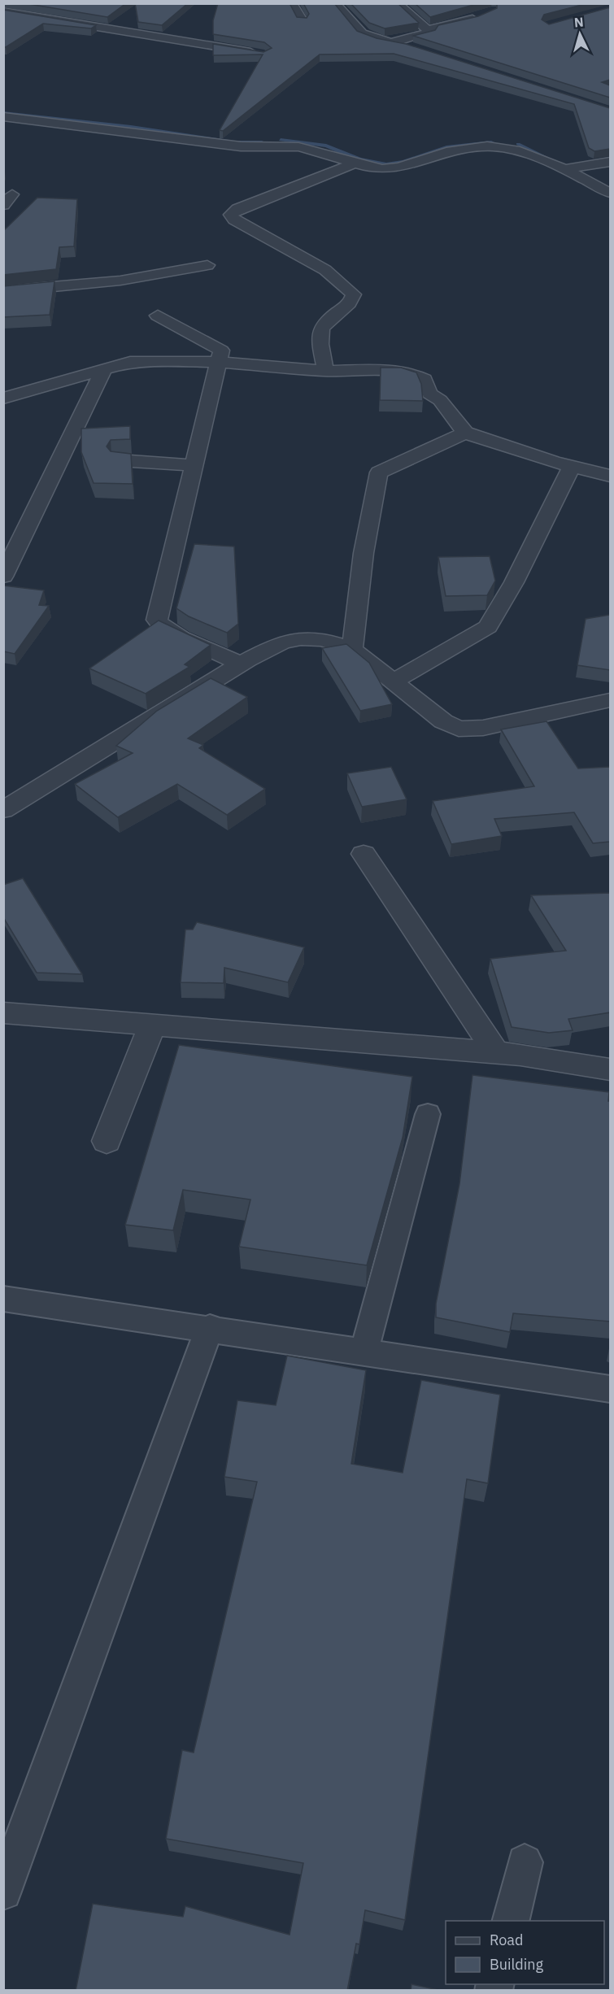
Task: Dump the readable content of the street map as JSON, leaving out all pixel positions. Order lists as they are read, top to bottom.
{
  "legend": ["Road", "Building"],
  "north": "top"
}
